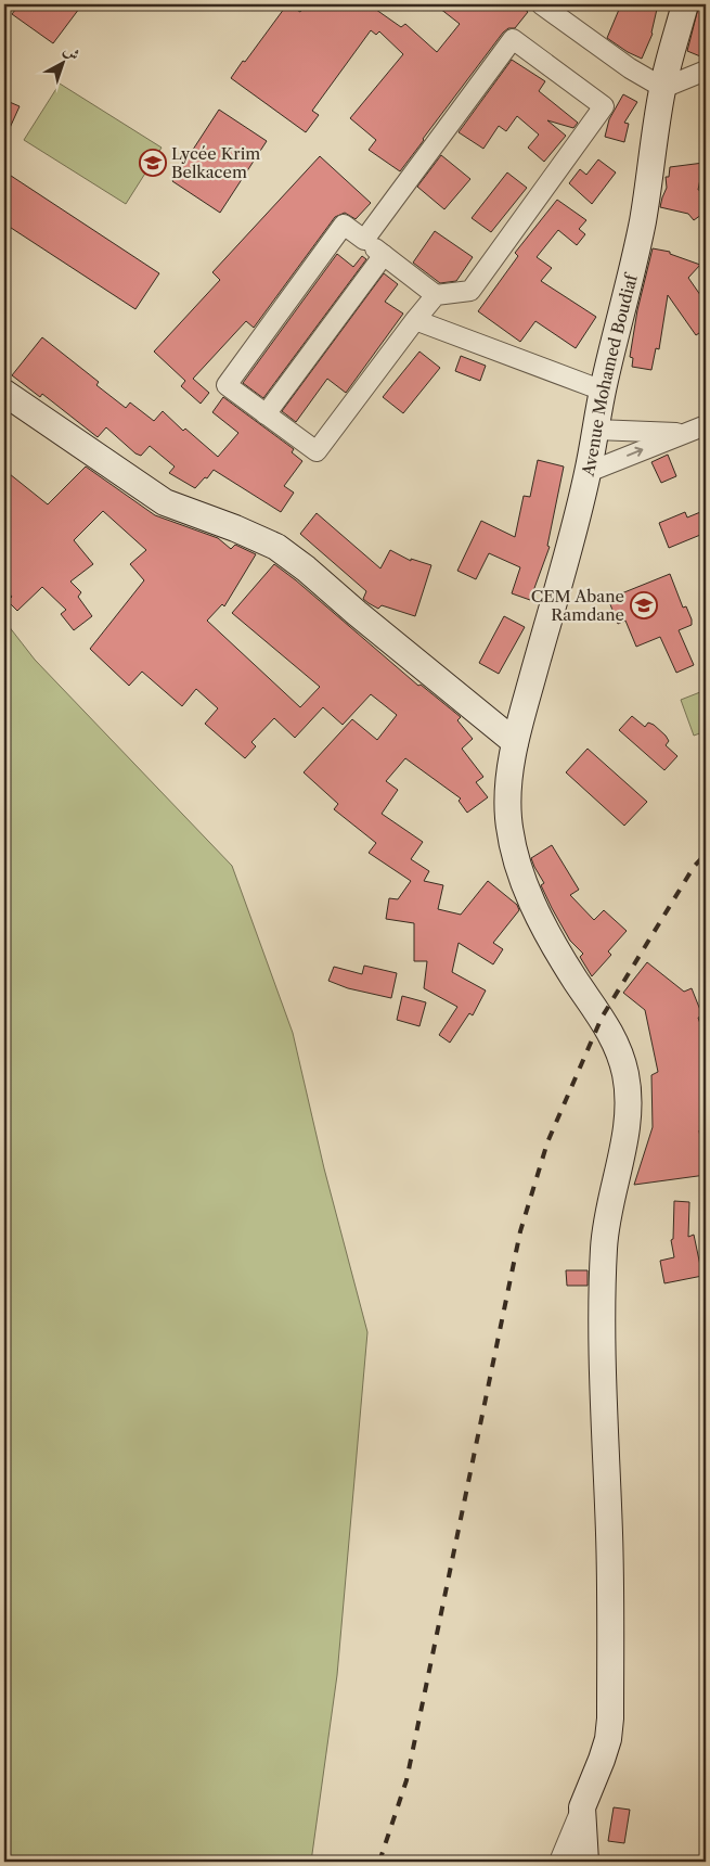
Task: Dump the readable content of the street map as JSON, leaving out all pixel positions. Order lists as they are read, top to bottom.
{
  "streets": {
    "street": ["Avenue Mohamed Boudiaf"]
  },
  "places": {
    "school or university": ["Lycée Krim Belkacem", "CEM Abane Ramdane"]
  },
  "north": "top right"
}
